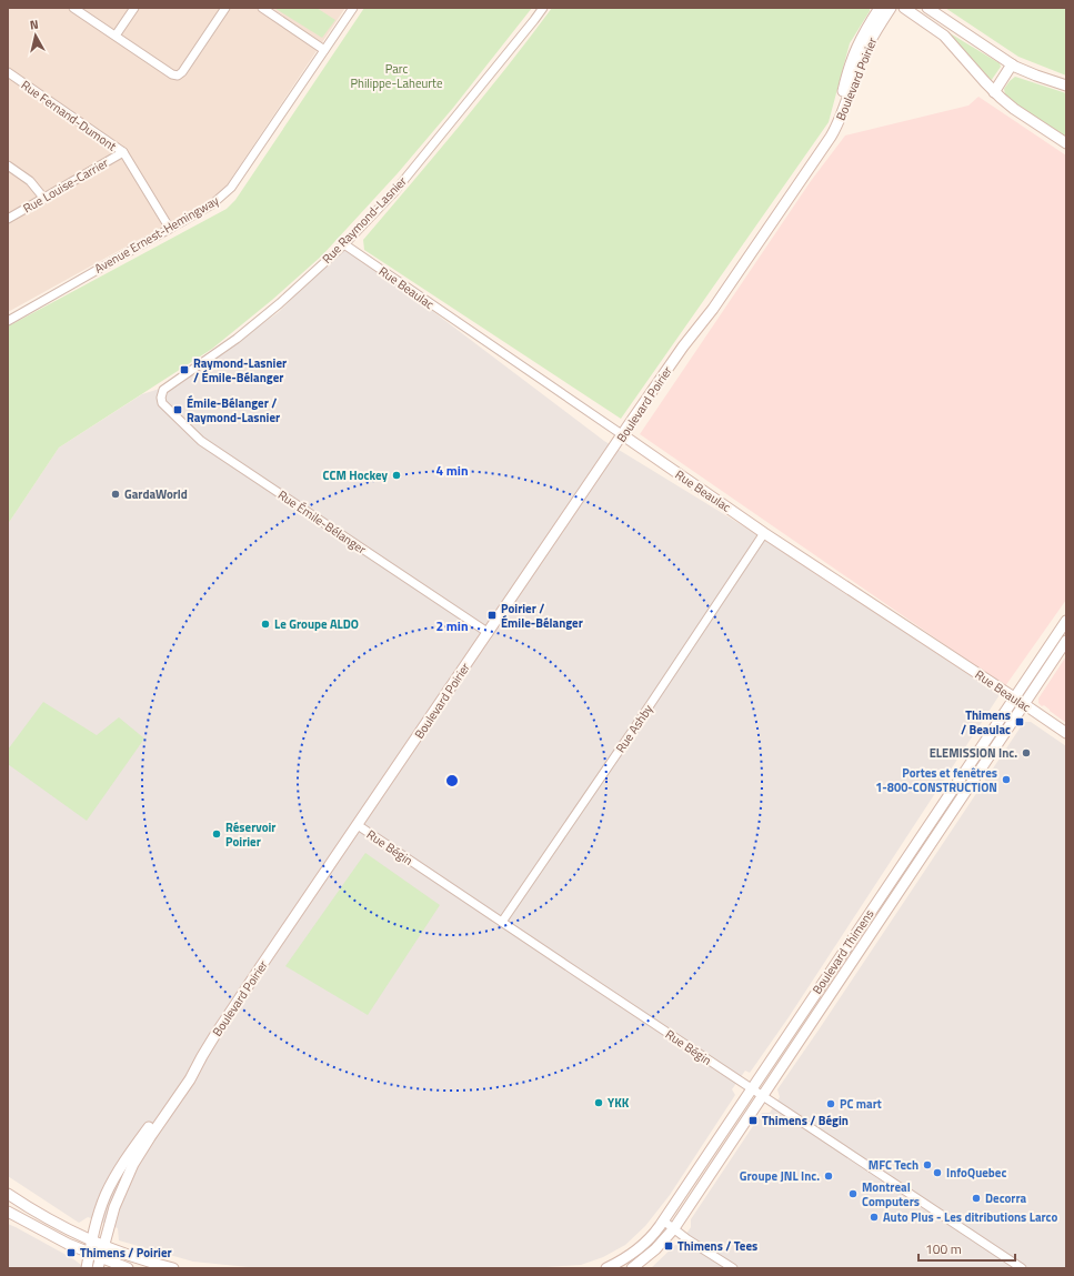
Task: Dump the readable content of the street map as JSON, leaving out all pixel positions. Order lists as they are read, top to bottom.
{
  "streets": {
    "street": [
      "Boulevard Poirier",
      "Rue Fernand-Dumont",
      "Rue Louise-Carrier",
      "Rue Raymond-Lasnier",
      "Avenue Ernest-Hemingway",
      "Rue Beaulac",
      "Rue Émile-Bélanger",
      "Rue Ashby",
      "Rue Bégin",
      "Boulevard Thimens"
    ]
  },
  "crossings": [
    ["Boulevard Poirier", "Rue Beaulac"],
    ["Boulevard Poirier", "Rue Émile-Bélanger"],
    ["Boulevard Poirier", "Rue Bégin"],
    ["Rue Fernand-Dumont", "Rue Louise-Carrier"],
    ["Rue Fernand-Dumont", "Avenue Ernest-Hemingway"],
    ["Rue Raymond-Lasnier", "Rue Beaulac"],
    ["Rue Raymond-Lasnier", "Rue Émile-Bélanger"],
    ["Rue Beaulac", "Rue Ashby"],
    ["Rue Beaulac", "Boulevard Thimens"],
    ["Rue Ashby", "Rue Bégin"],
    ["Rue Bégin", "Boulevard Thimens"]
  ],
  "parks": ["Parc Philippe-Laheurte"],
  "places": {
    "transit": [
      "Raymond-Lasnier / Émile-Bélanger",
      "Émile-Bélanger / Raymond-Lasnier",
      "Poirier / Émile-Bélanger",
      "Thimens / Beaulac",
      "Thimens / Bégin",
      "Thimens / Tees",
      "Thimens / Poirier"
    ],
    "other": [
      "CCM Hockey",
      "GardaWorld",
      "Le Groupe ALDO",
      "ELEMISSION Inc.",
      "Portes et fenêtres 1-800-CONSTRUCTION",
      "Réservoir Poirier",
      "YKK",
      "PC mart",
      "MFC Tech",
      "InfoQuebec",
      "Groupe JNL Inc.",
      "Montreal Computers",
      "Decorra",
      "Auto Plus - Les ditributions Larco"
    ]
  },
  "scale_bar": "100 m",
  "north": "top",
  "rings": ["4 min", "2 min"]
}
